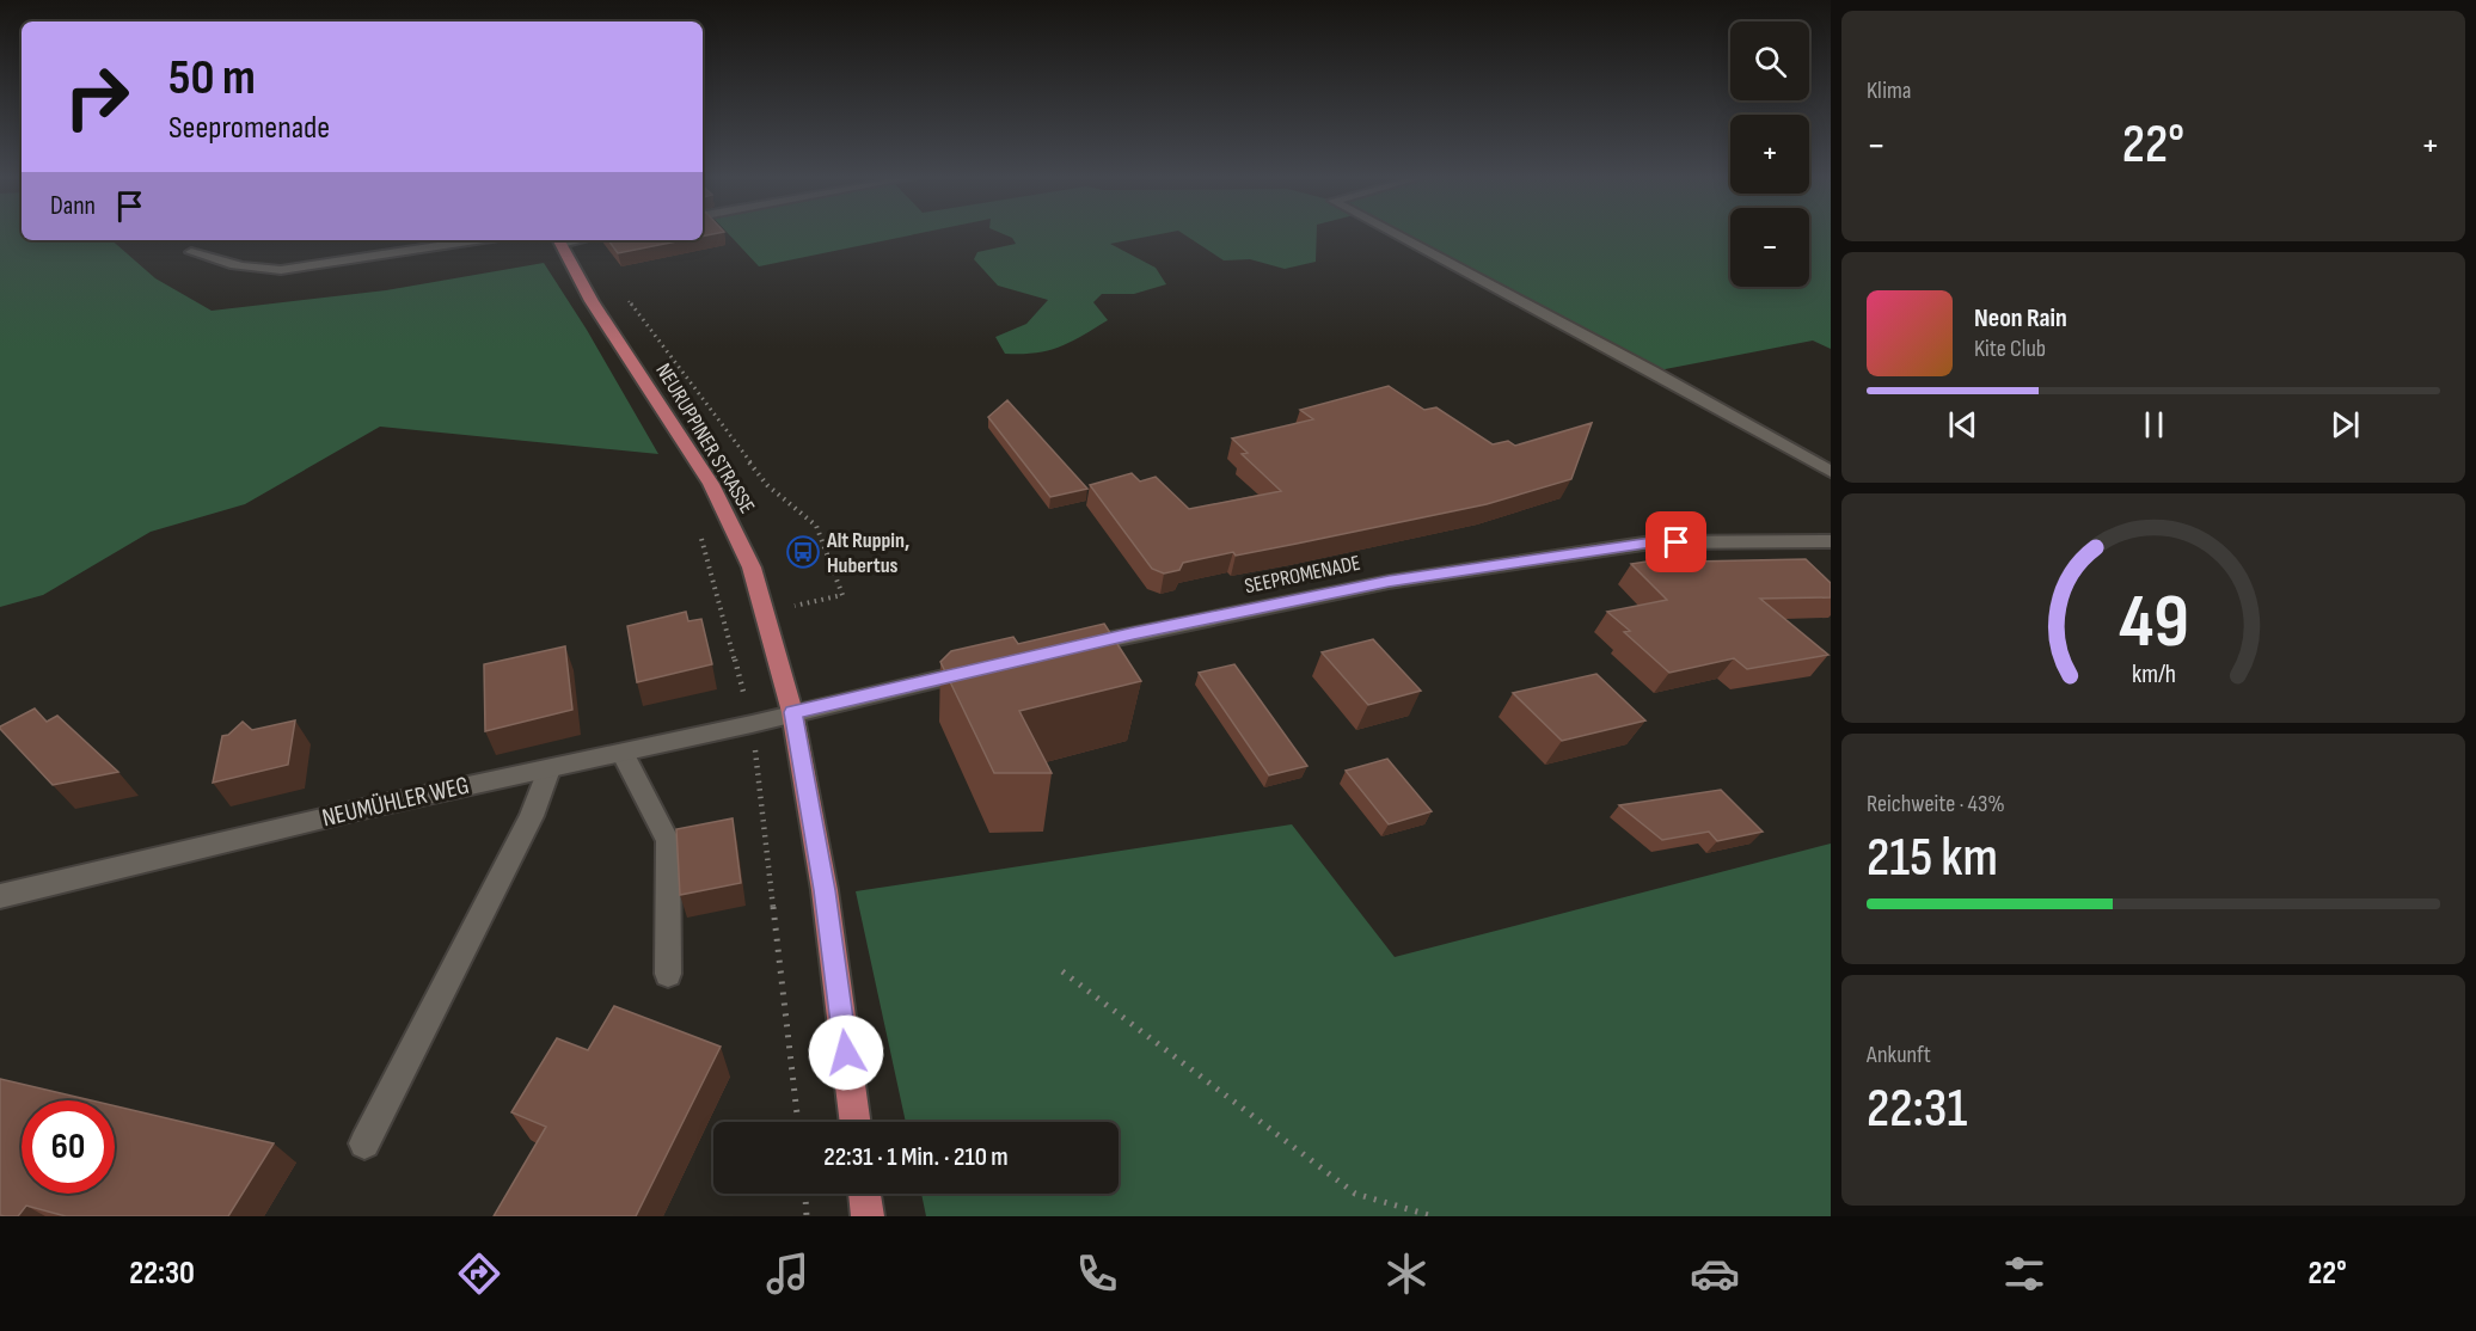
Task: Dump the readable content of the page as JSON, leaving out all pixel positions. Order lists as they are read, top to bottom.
{
  "streets": {
    "main road": ["NEURUPPINER STRASSE"],
    "street": ["SEEPROMENADE", "NEUMÜHLER WEG"]
  },
  "crossings": [
    ["NEURUPPINER STRASSE", "NEUMÜHLER WEG"]
  ],
  "places": {
    "bus stop": ["Alt Ruppin, Hubertus"]
  },
  "page": {
    "tile": [
      "Klima",
      ["Reichweite · 43%", "215 km"],
      ["Ankunft", "22:31"]
    ],
    "map_buttons": ["+", "−"],
    "turn": ["50 m", "Seepromenade"],
    "heat": ["−", "22°", "+"],
    "then": "Dann",
    "song": ["Neon Rain", "Kite Club"],
    "limit": "60",
    "trip": "22:31 · 1 Min. · 210 m",
    "tabs": ["22:30", "22°"],
    "gauge": ["49", "km/h"]
  }
}
